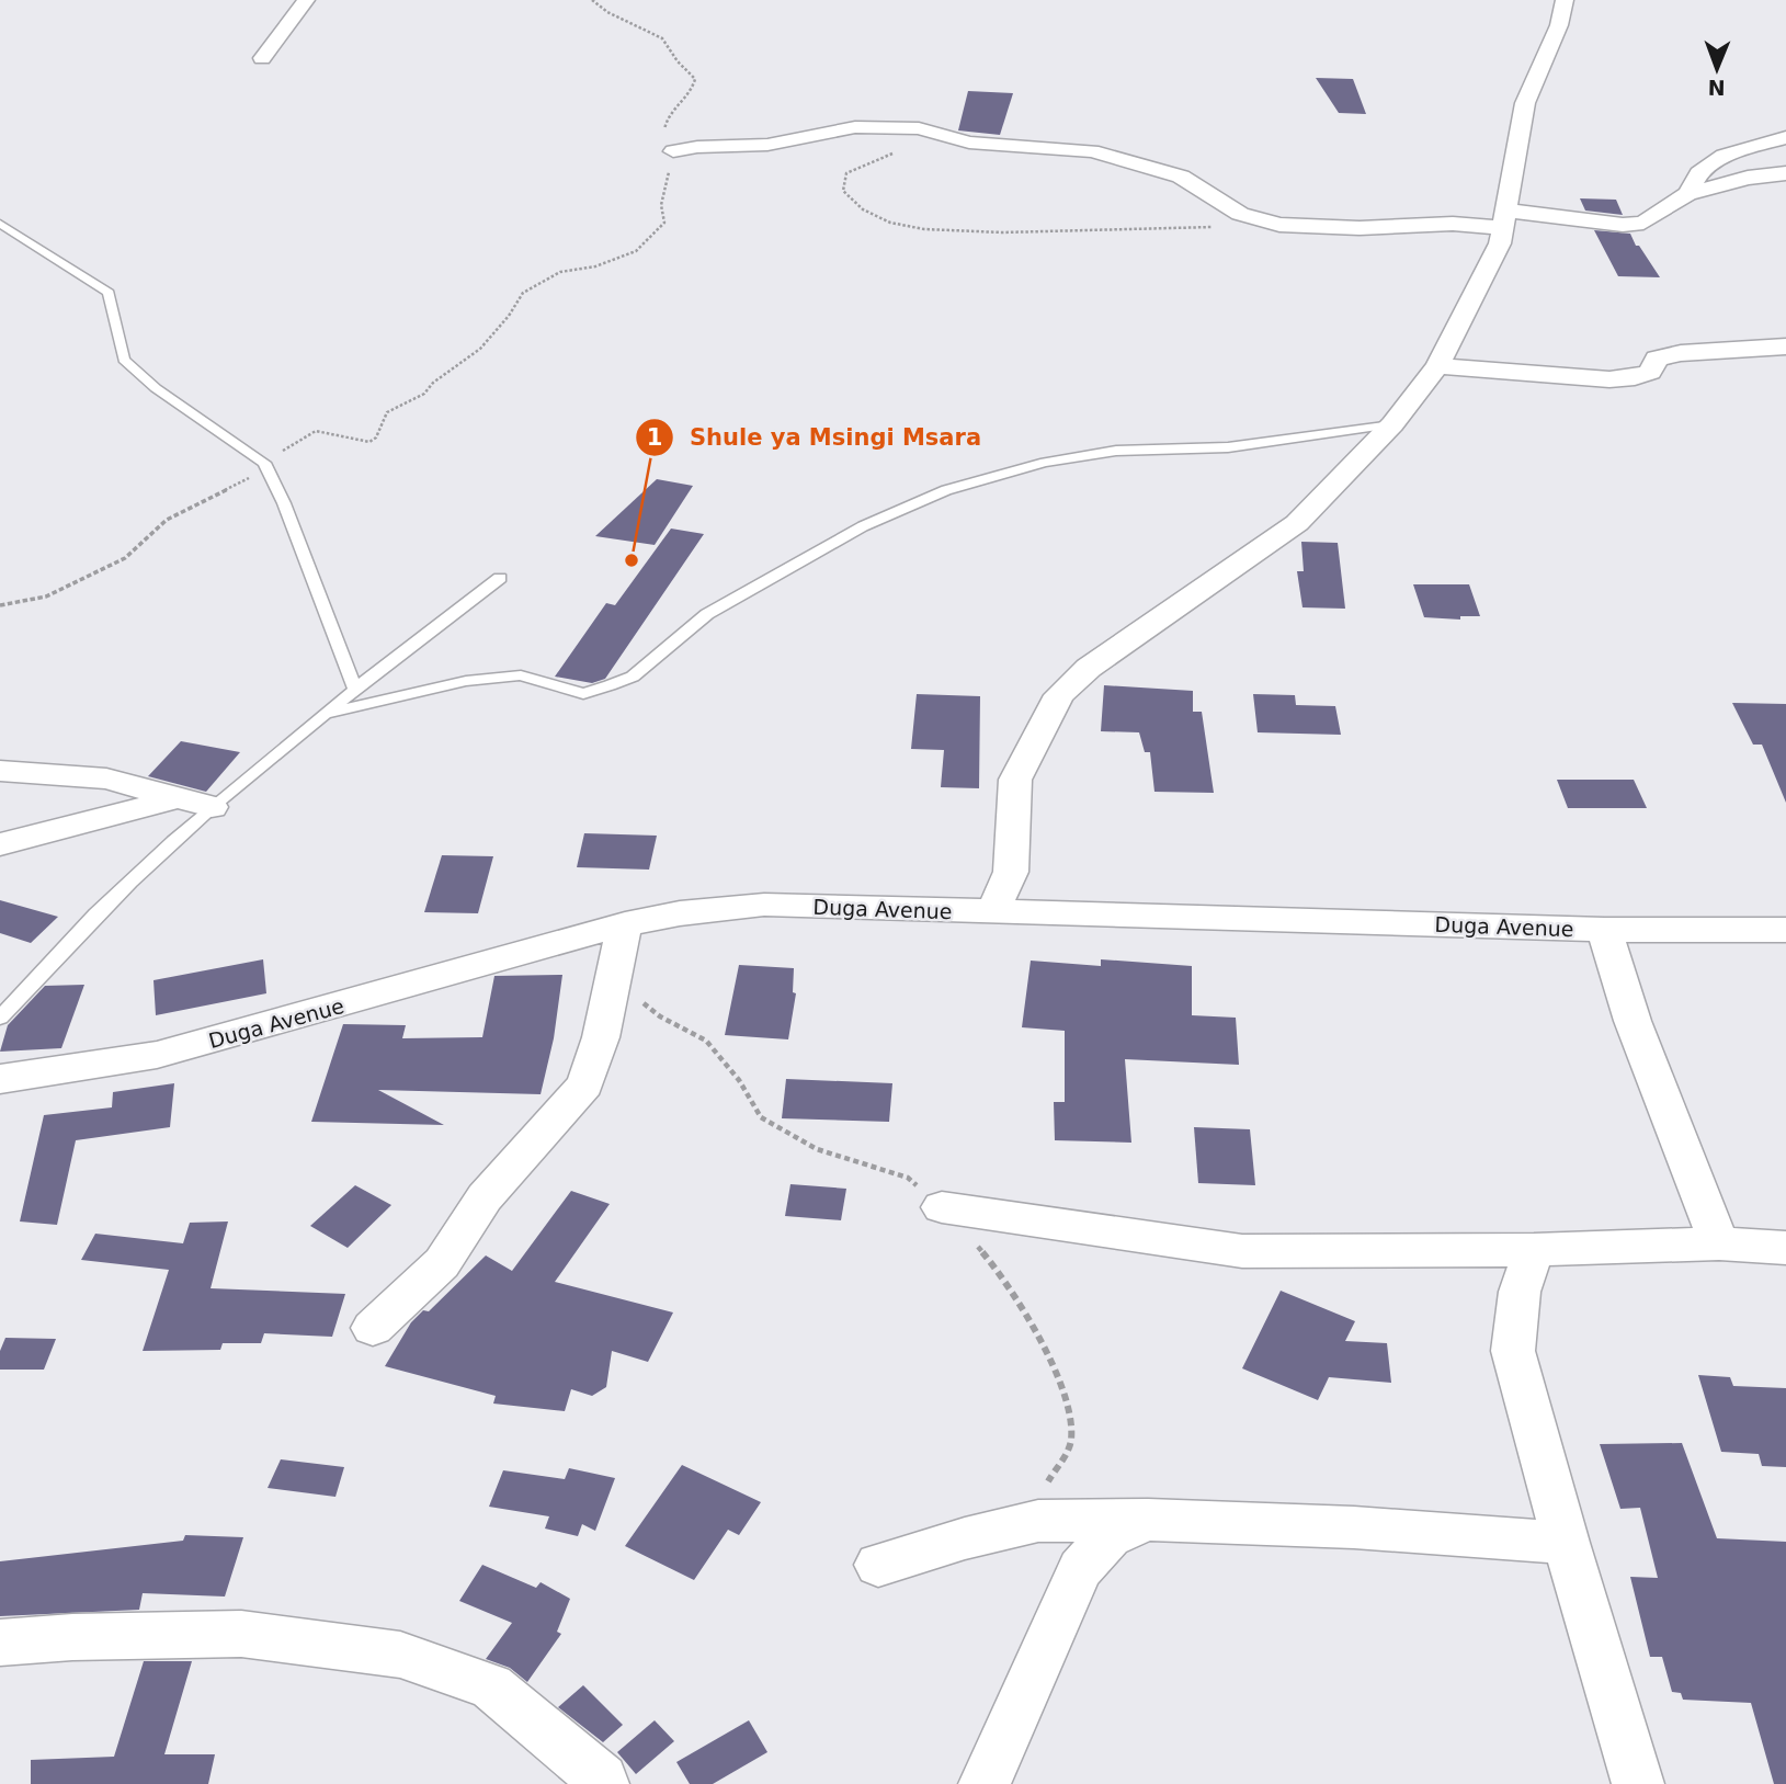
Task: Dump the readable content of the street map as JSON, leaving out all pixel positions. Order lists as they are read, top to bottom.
{
  "streets": {
    "street": ["Duga Avenue"]
  },
  "places": ["Shule ya Msingi Msara"],
  "north": "bottom"
}
